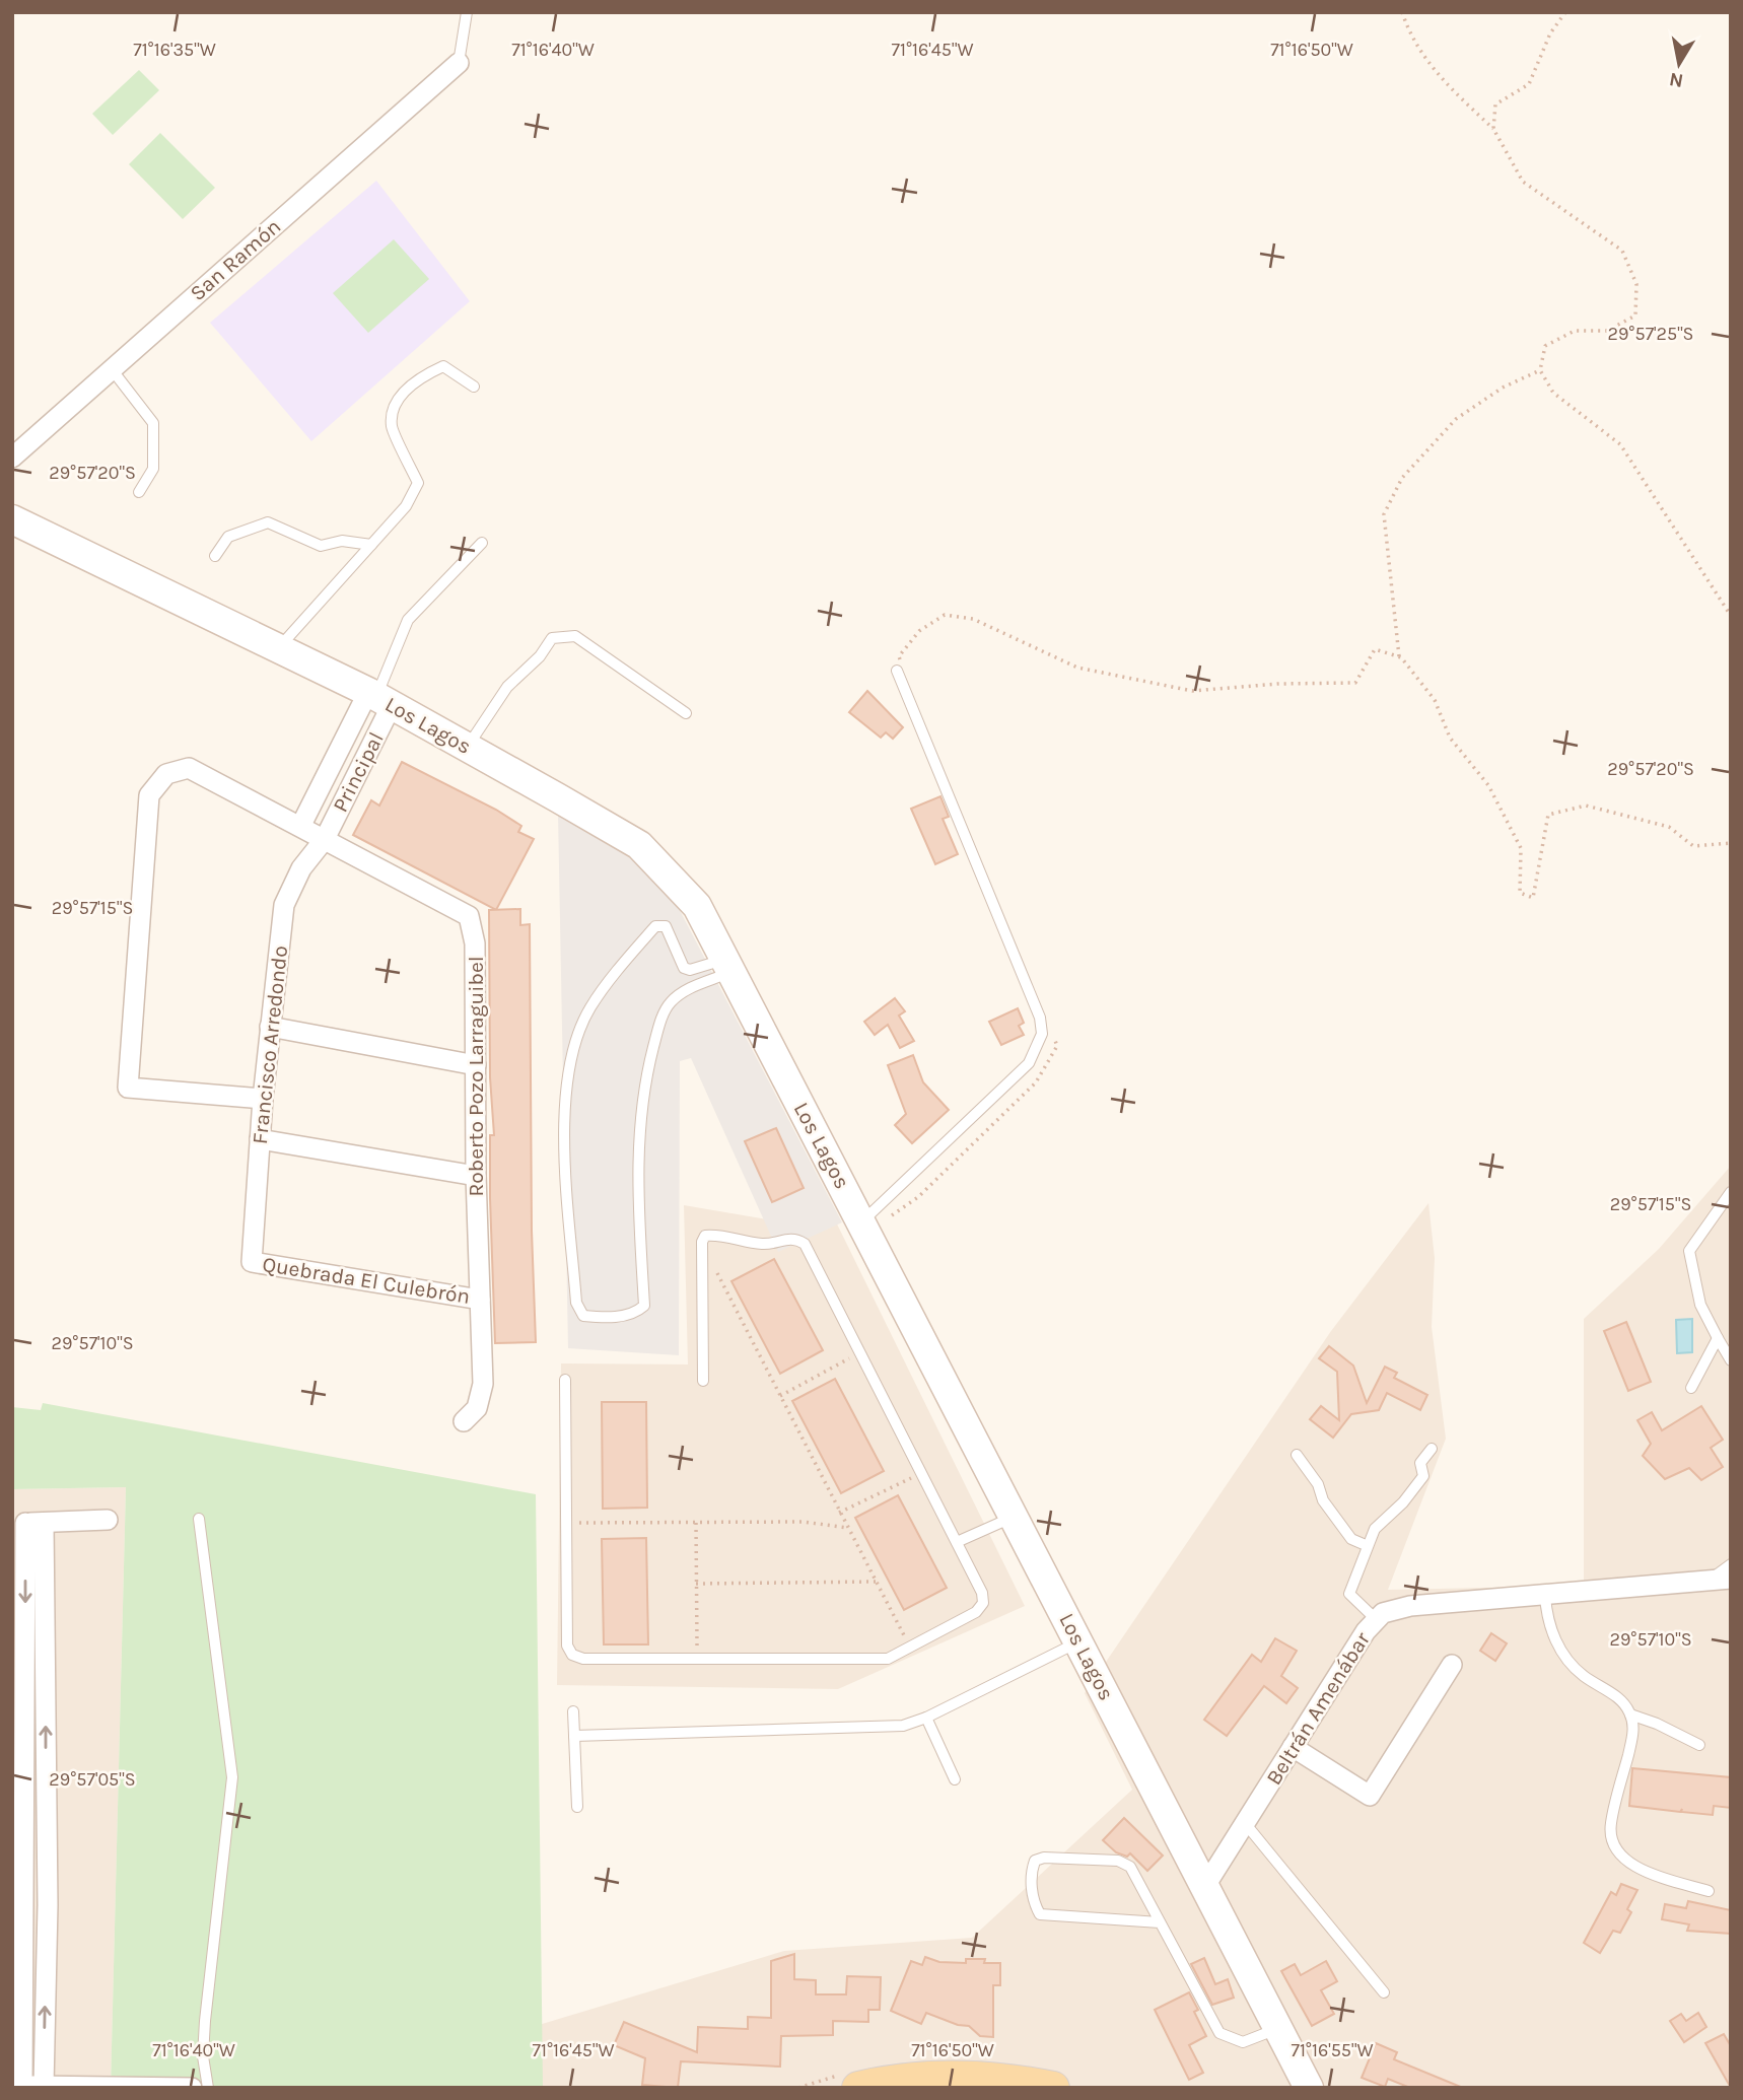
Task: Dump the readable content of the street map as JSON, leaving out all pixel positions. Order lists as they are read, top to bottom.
{
  "streets": {
    "main road": ["Los Lagos"],
    "street": [
      "San Ramón",
      "Principal",
      "Francisco Arredondo",
      "Roberto Pozo Larraguibel",
      "Quebrada El Culebrón",
      "Beltrán Amenábar"
    ]
  },
  "crossings": [
    ["Los Lagos", "Principal"],
    ["Los Lagos", "Beltrán Amenábar"],
    ["Principal", "Francisco Arredondo"],
    ["Principal", "Roberto Pozo Larraguibel"],
    ["Francisco Arredondo", "Roberto Pozo Larraguibel"],
    ["Francisco Arredondo", "Quebrada El Culebrón"],
    ["Roberto Pozo Larraguibel", "Quebrada El Culebrón"]
  ],
  "north": "bottom",
  "coordinates": [
    "71°16'35\"W",
    "71°16'40\"W",
    "71°16'45\"W",
    "71°16'50\"W",
    "29°57'25\"S",
    "29°57'20\"S",
    "29°57'15\"S",
    "29°57'10\"S",
    "29°57'05\"S",
    "71°16'55\"W"
  ]
}
